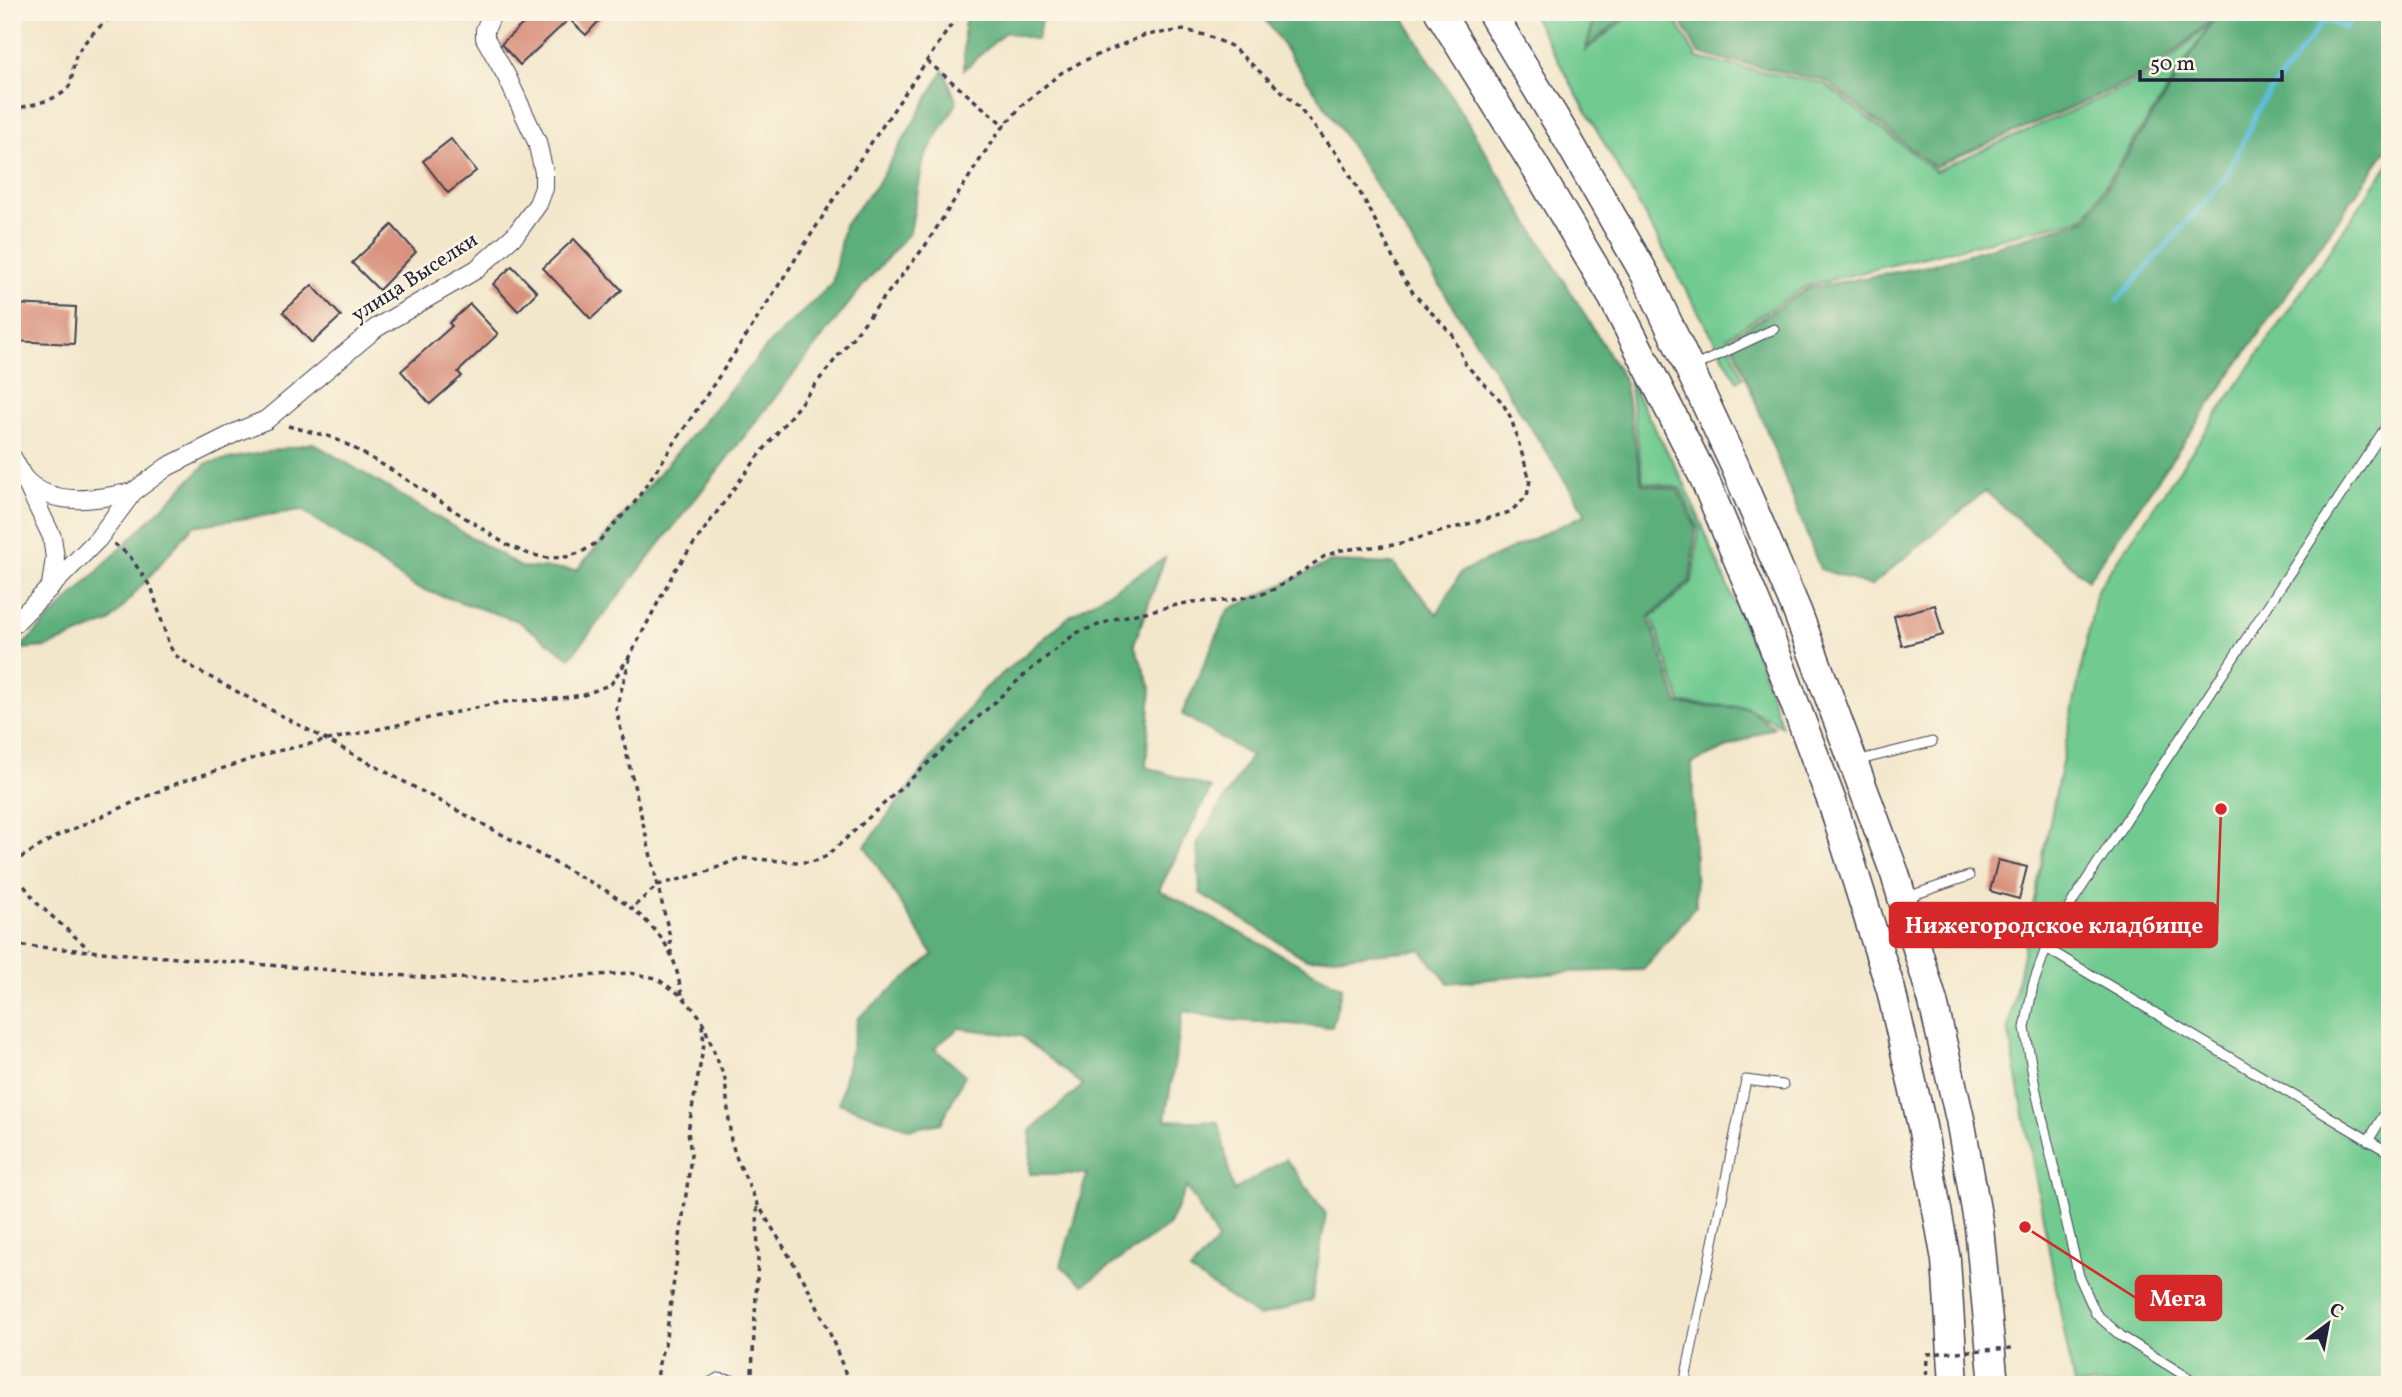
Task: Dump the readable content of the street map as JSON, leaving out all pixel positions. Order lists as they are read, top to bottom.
{
  "streets": {
    "street": ["улица Выселки"]
  },
  "places": ["Нижегородское кладбище", "Мега"],
  "scale_bar": "50 m",
  "north": "top right"
}
